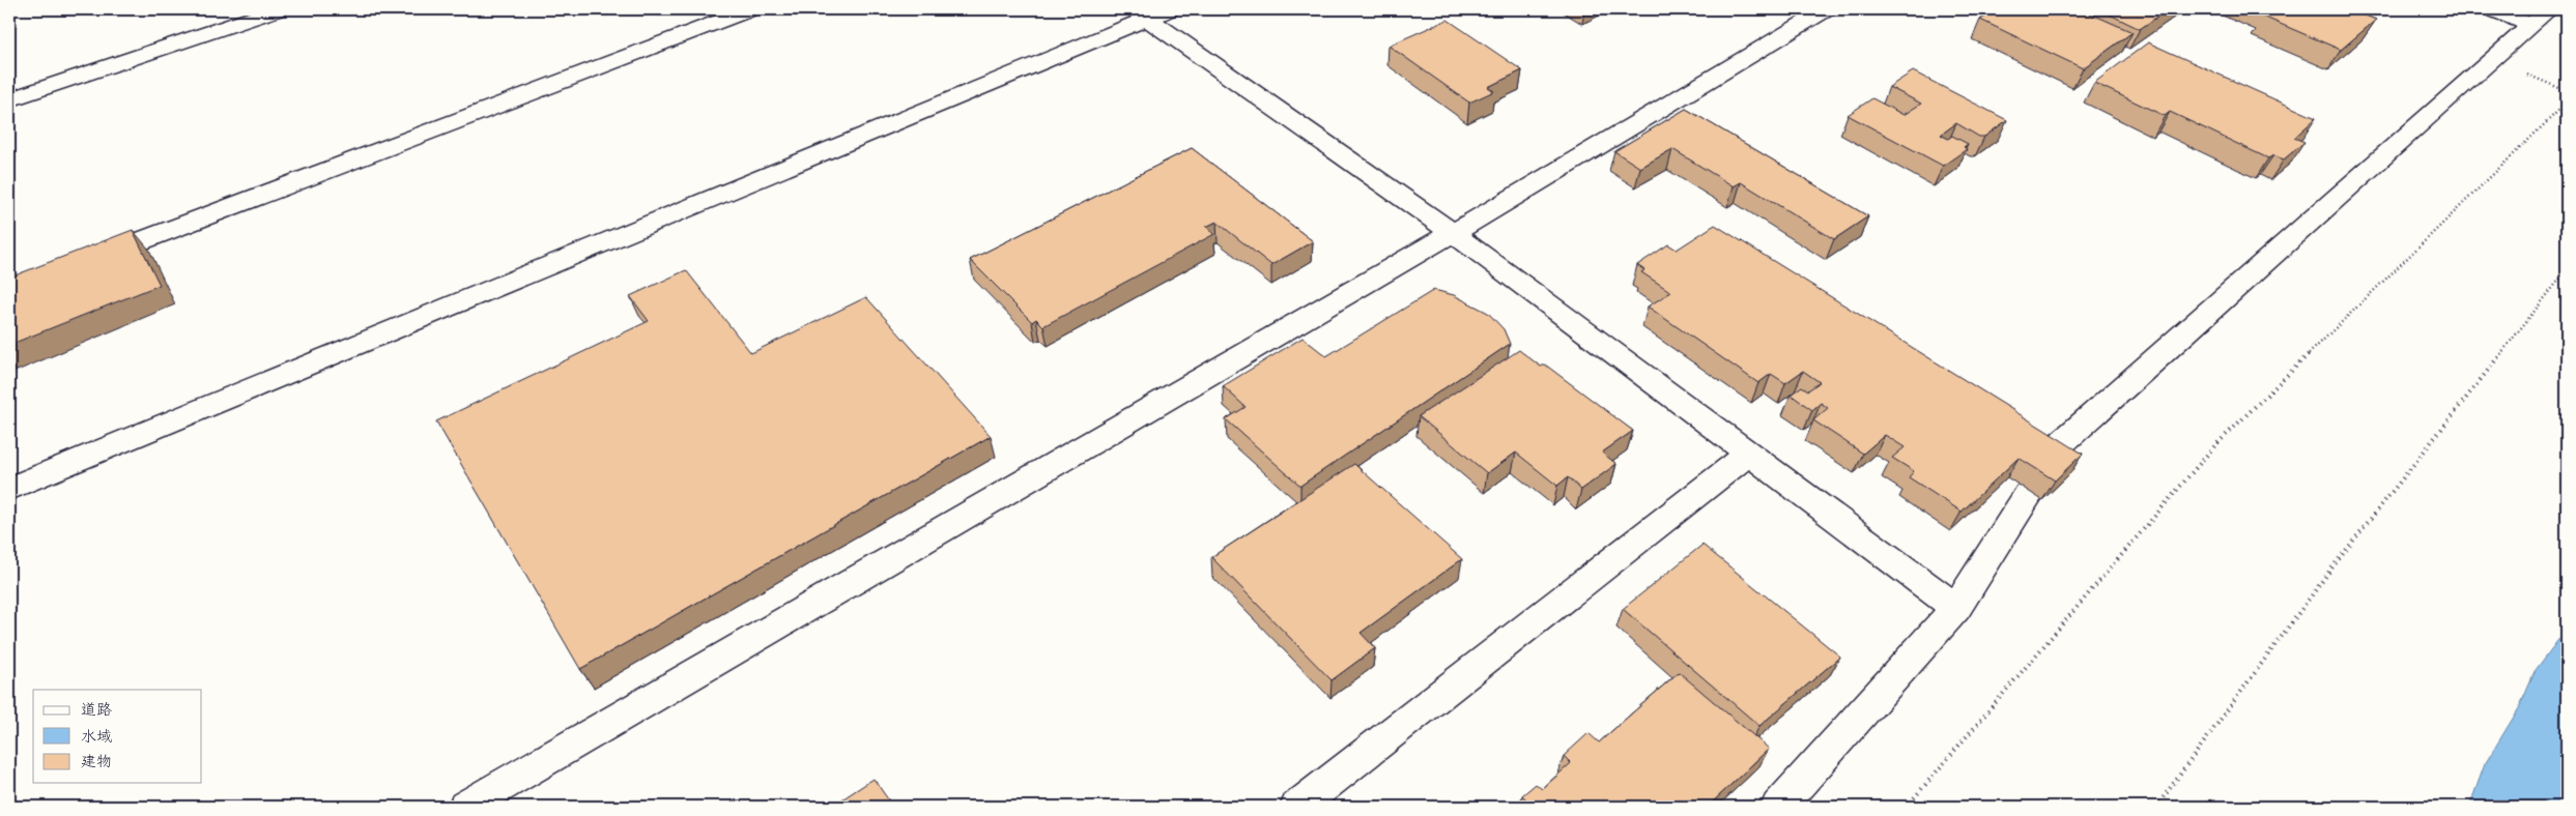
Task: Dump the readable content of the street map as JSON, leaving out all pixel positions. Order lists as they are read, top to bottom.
{
  "legend": ["道路", "水域", "建物"]
}
